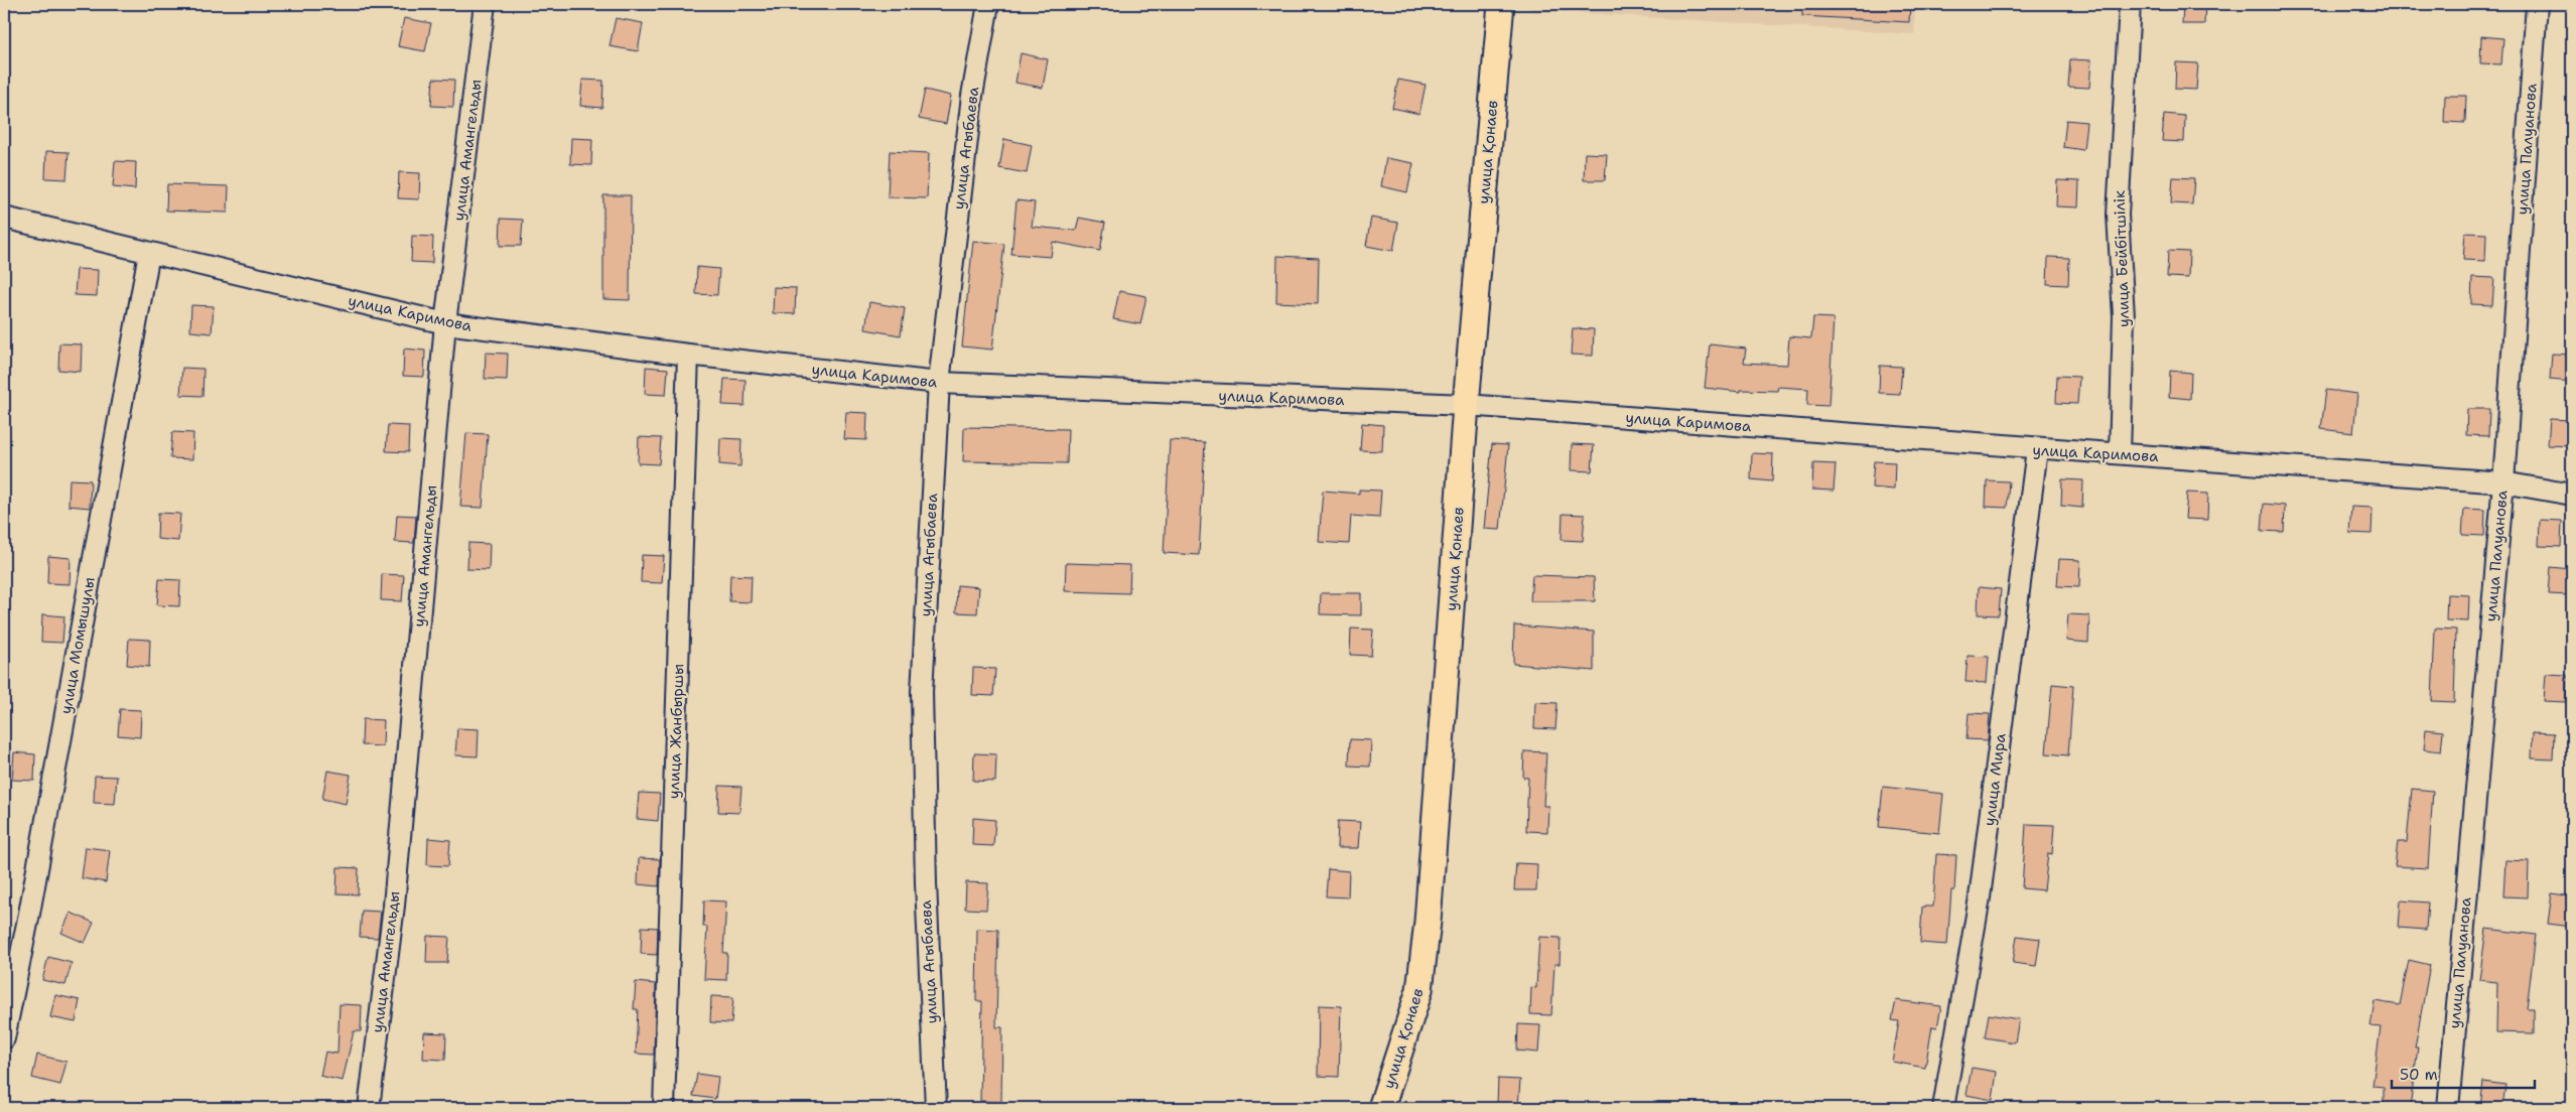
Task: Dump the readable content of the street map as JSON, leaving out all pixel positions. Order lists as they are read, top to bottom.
{
  "streets": {
    "main road": ["улица Қонаев"],
    "street": [
      "улица Агыбаева",
      "улица Палуанова",
      "улица Амангельды",
      "улица Бейбітшілік",
      "улица Каримова",
      "улица Момышулы",
      "улица Жанбыршы",
      "улица Мира"
    ]
  },
  "crossings": [
    ["улица Агыбаева", "улица Каримова"],
    ["улица Палуанова", "улица Каримова"],
    ["улица Амангельды", "улица Каримова"],
    ["улица Қонаев", "улица Каримова"],
    ["улица Бейбітшілік", "улица Каримова"],
    ["улица Каримова", "улица Момышулы"],
    ["улица Каримова", "улица Жанбыршы"],
    ["улица Каримова", "улица Мира"]
  ],
  "scale_bar": "50 m"
}
